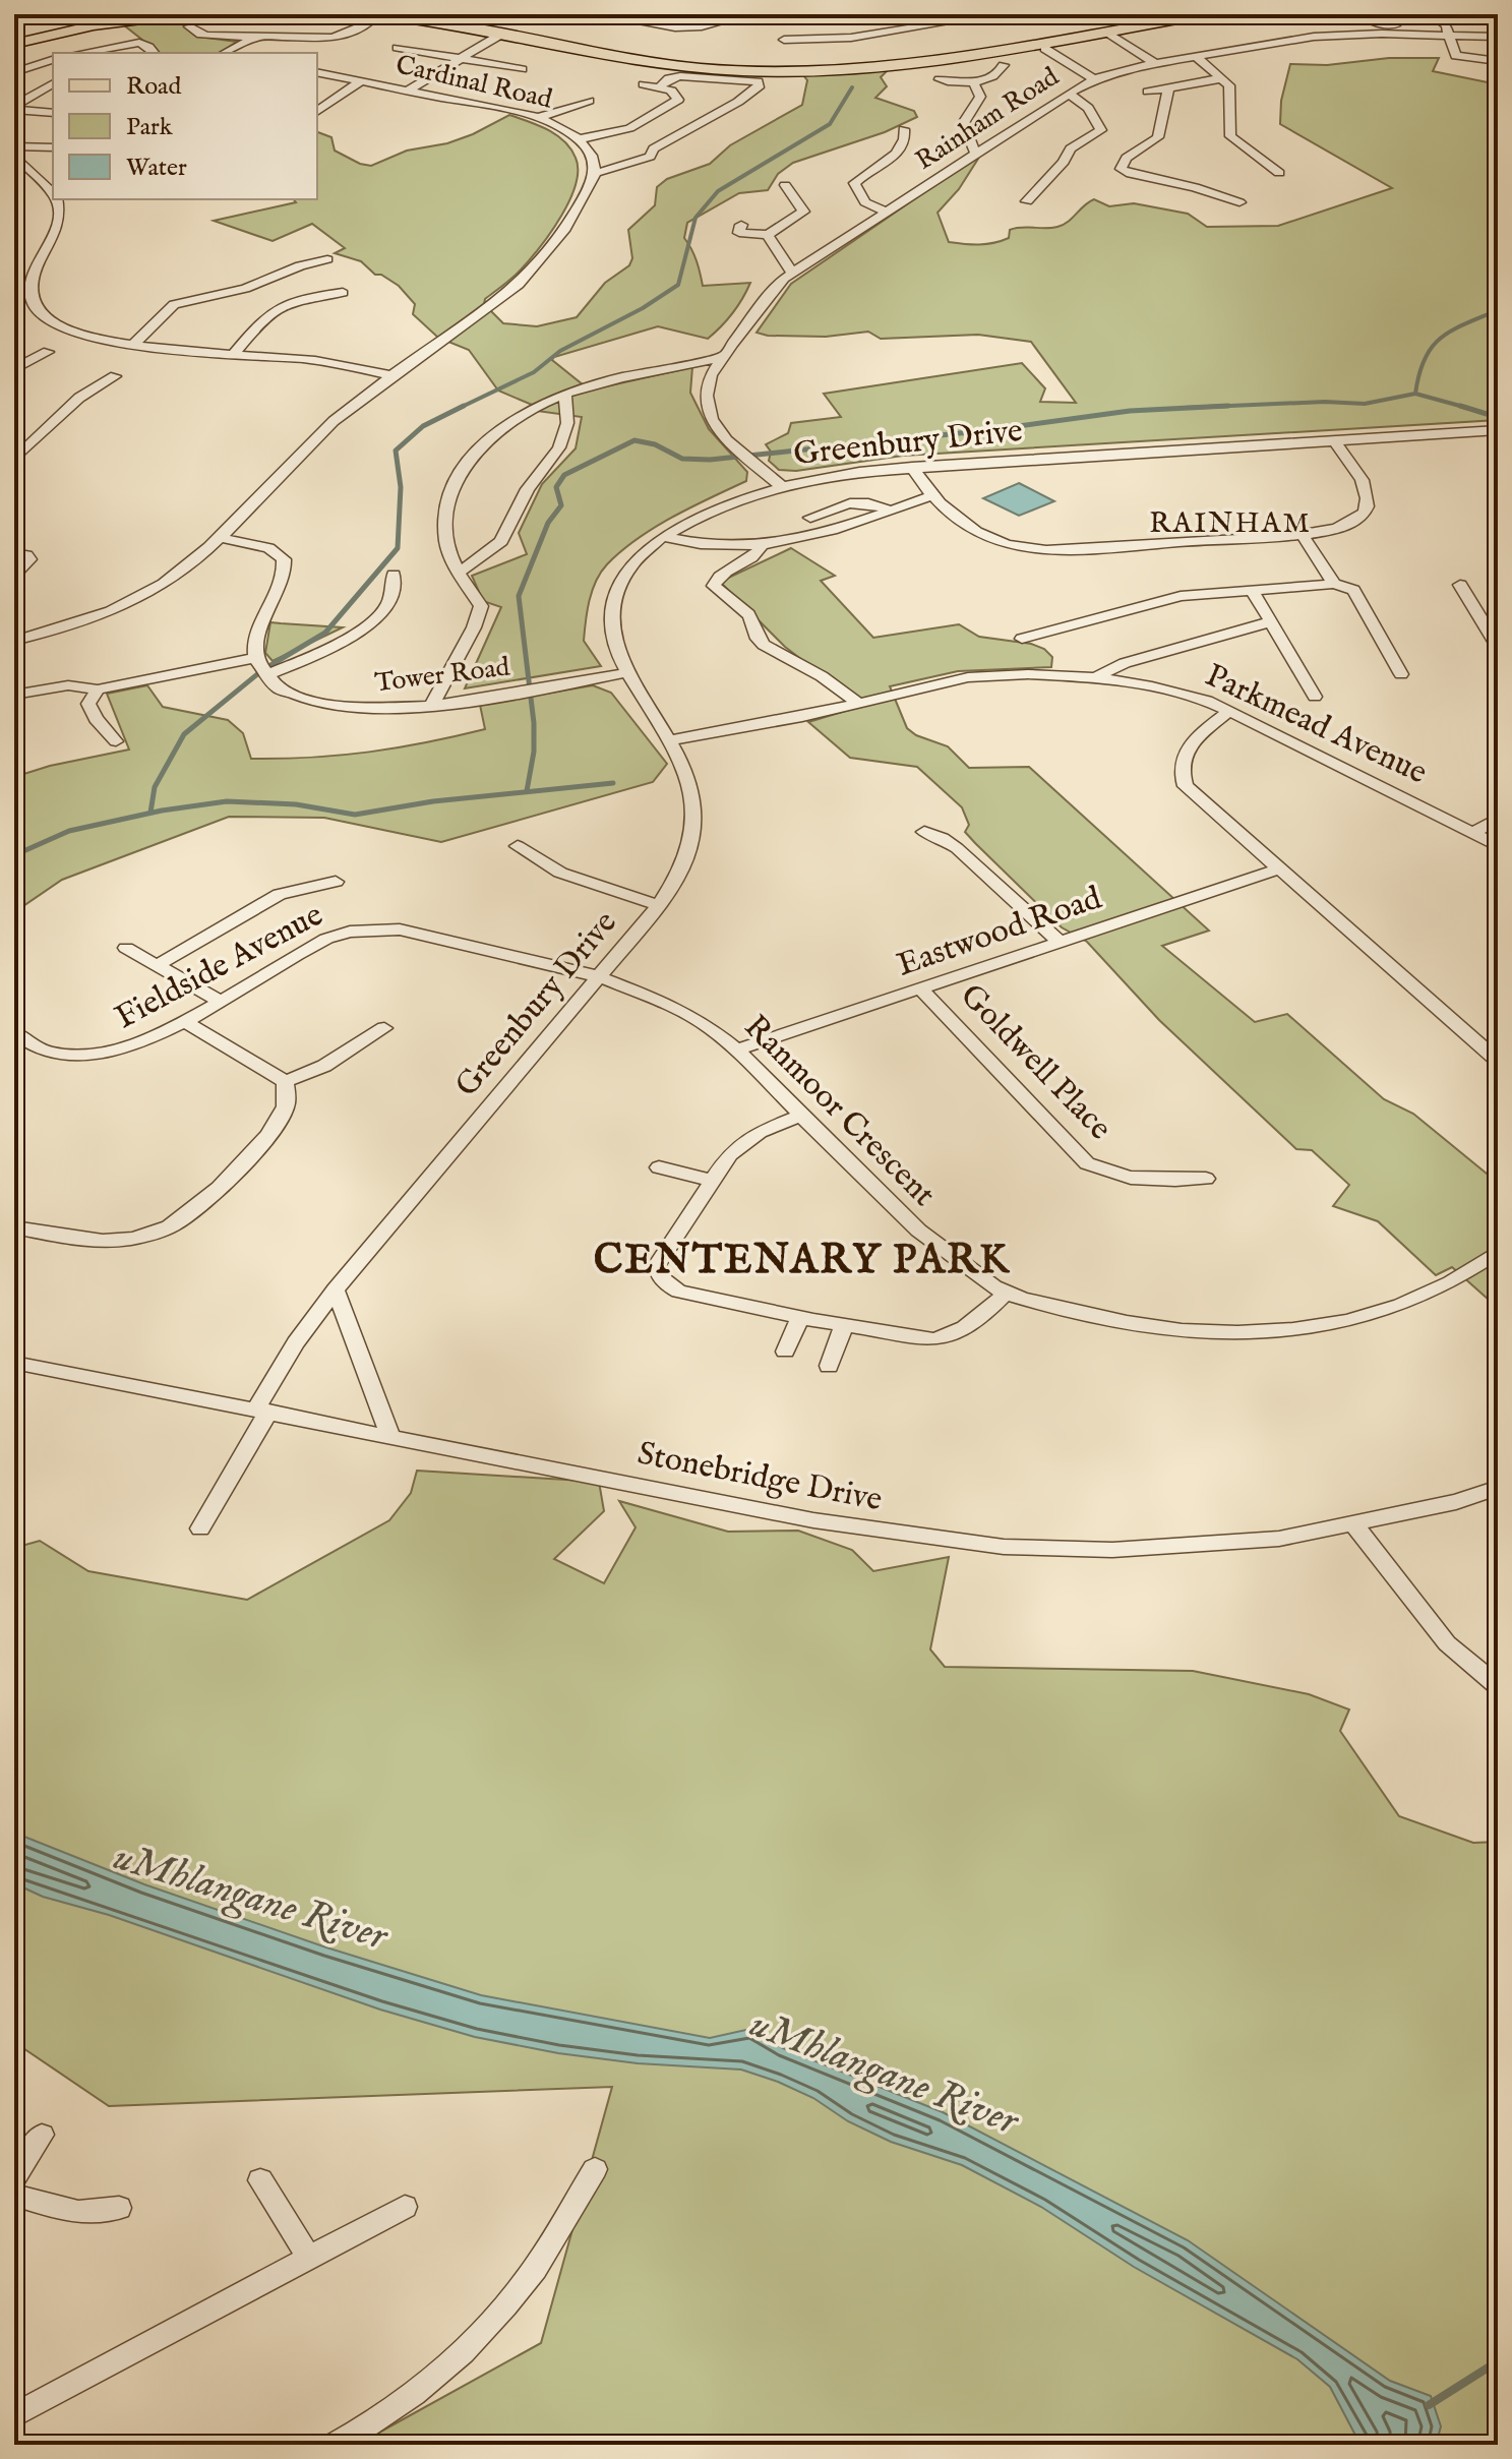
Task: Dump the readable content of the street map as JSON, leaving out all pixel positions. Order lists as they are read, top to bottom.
{
  "streets": {
    "street": [
      "Cardinal Road",
      "Rainham Road",
      "Greenbury Drive",
      "Tower Road",
      "Parkmead Avenue",
      "Eastwood Road",
      "Fieldside Avenue",
      "Goldwell Place",
      "Ranmoor Crescent",
      "Stonebridge Drive"
    ]
  },
  "crossings": [
    ["Rainham Road", "Greenbury Drive"],
    ["Greenbury Drive", "Tower Road"],
    ["Greenbury Drive", "Parkmead Avenue"],
    ["Greenbury Drive", "Fieldside Avenue"],
    ["Greenbury Drive", "Ranmoor Crescent"],
    ["Greenbury Drive", "Stonebridge Drive"],
    ["Eastwood Road", "Goldwell Place"],
    ["Eastwood Road", "Ranmoor Crescent"],
    ["Fieldside Avenue", "Ranmoor Crescent"]
  ],
  "districts": ["RAINHAM", "CENTENARY PARK"],
  "water": ["uMhlangane River"],
  "legend": ["Road", "Park", "Water"]
}
